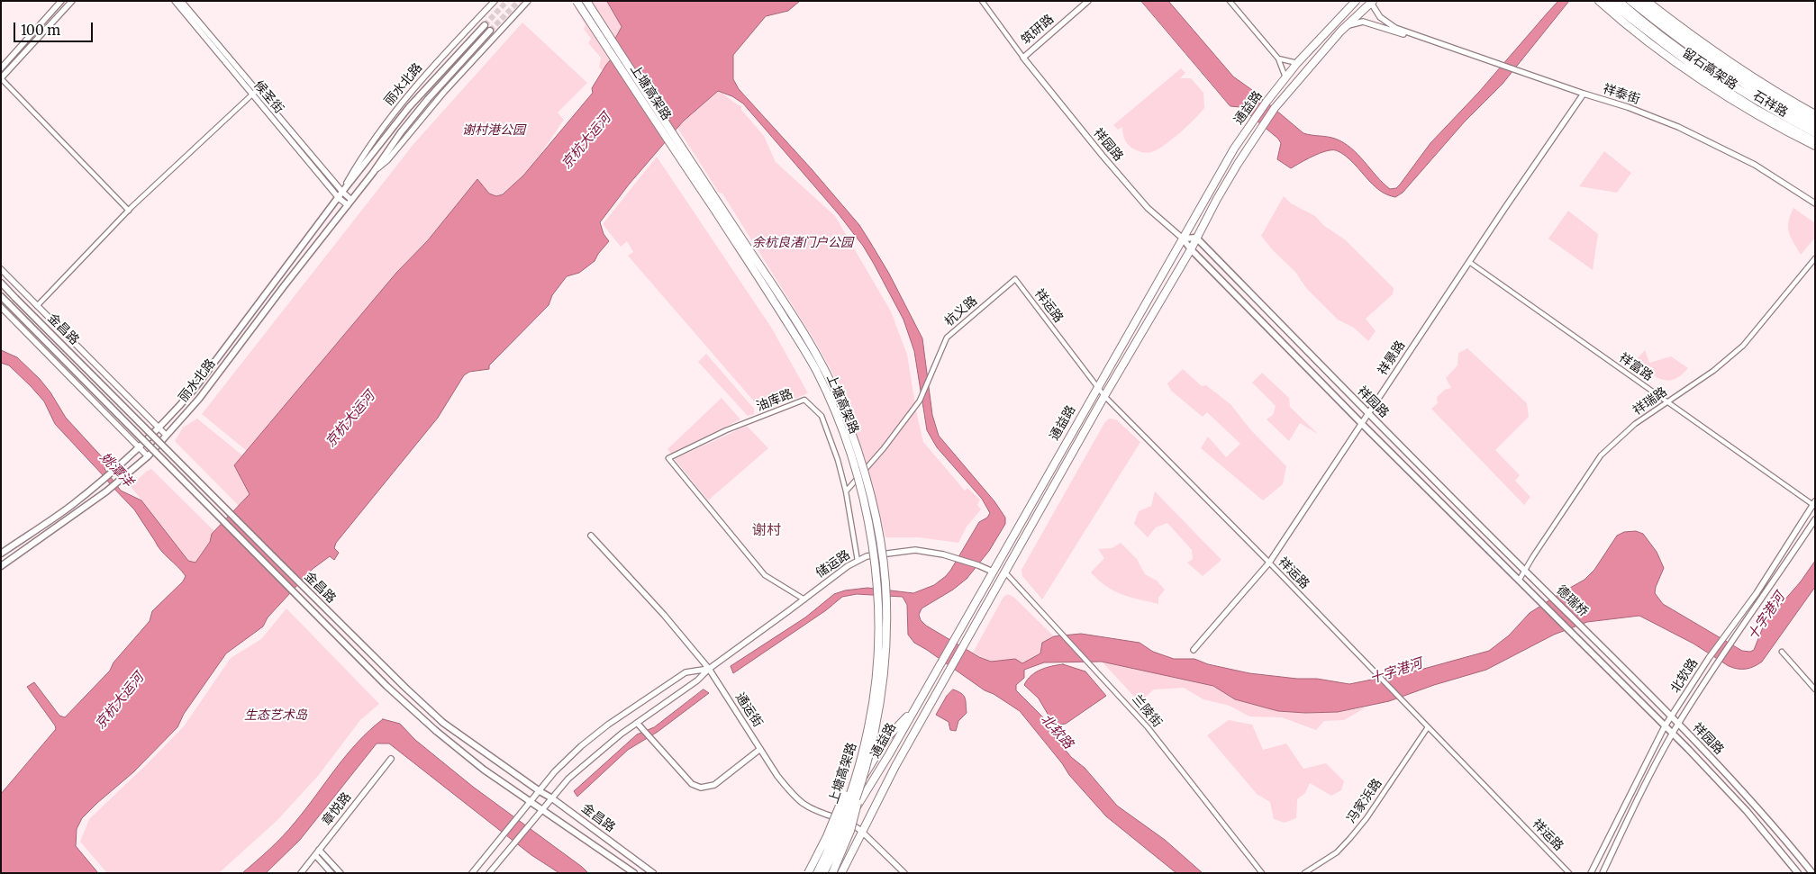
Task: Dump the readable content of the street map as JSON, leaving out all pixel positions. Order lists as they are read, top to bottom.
{
  "streets": {
    "main road": [
      "留石高架路",
      "丽水北路",
      "上塘高架路",
      "石祥路",
      "通益路",
      "祥园路",
      "金昌路",
      "德瑞桥"
    ],
    "street": [
      "筑研路",
      "祥泰街",
      "候圣街",
      "祥运路",
      "杭义路",
      "祥景路",
      "祥富路",
      "油库路",
      "祥瑞路",
      "储运路",
      "北软路",
      "通运街",
      "兰陵街",
      "冯家浜路",
      "章悦路"
    ]
  },
  "crossings": [
    ["筑研路", "祥园路"],
    ["丽水北路", "候圣街"],
    ["丽水北路", "金昌路"],
    ["祥泰街", "通益路"],
    ["祥泰街", "祥景路"],
    ["通益路", "祥园路"],
    ["通益路", "祥运路"],
    ["通益路", "储运路"],
    ["通益路", "通运街"],
    ["通益路", "兰陵街"],
    ["祥园路", "祥景路"],
    ["祥园路", "祥瑞路"],
    ["祥园路", "德瑞桥"],
    ["祥园路", "北软路"],
    ["祥运路", "杭义路"],
    ["祥运路", "祥景路"],
    ["祥运路", "冯家浜路"],
    ["杭义路", "油库路"],
    ["金昌路", "储运路"],
    ["祥景路", "祥富路"],
    ["祥富路", "祥瑞路"],
    ["祥富路", "北软路"],
    ["油库路", "储运路"],
    ["储运路", "通运街"]
  ],
  "districts": ["谢村"],
  "water": [
    "京杭大运河",
    "姚潭洋",
    "十字港河",
    "北软路"
  ],
  "parks": ["谢村港公园", "余杭良渚门户公园", "生态艺术岛"],
  "scale_bar": "100 m"
}
